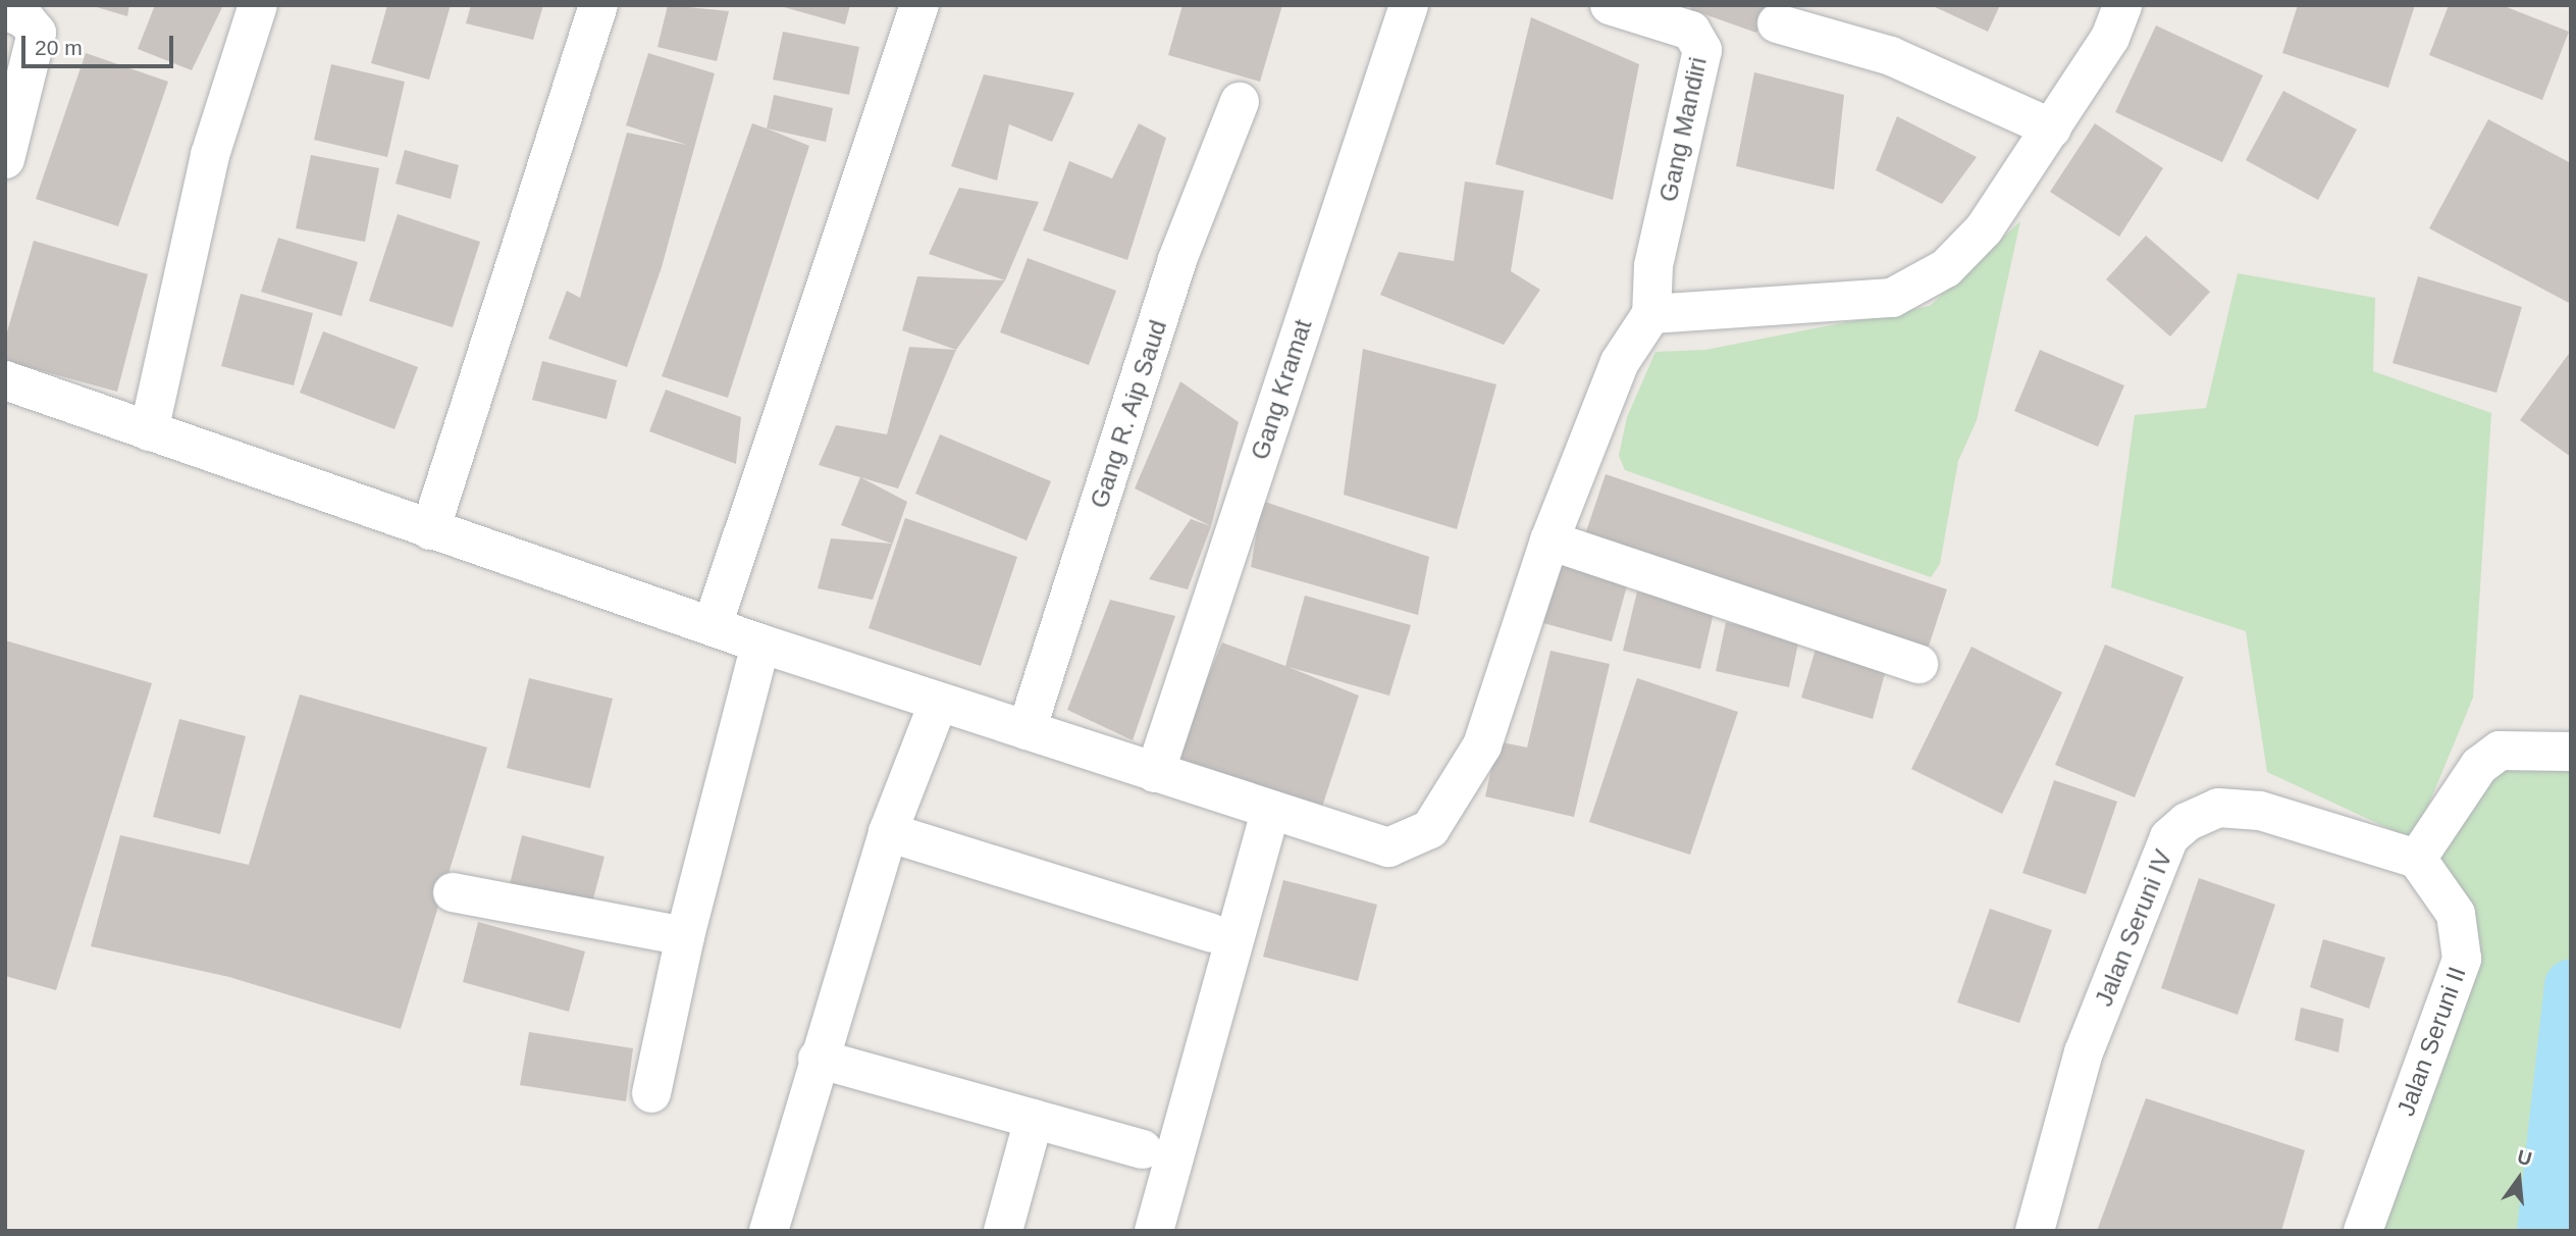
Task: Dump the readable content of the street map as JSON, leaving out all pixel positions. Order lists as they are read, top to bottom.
{
  "streets": {
    "street": [
      "Gang Mandiri",
      "Gang Kramat",
      "Gang R. Aip Saud",
      "Jalan Seruni IV",
      "Jalan Seruni II"
    ]
  },
  "crossings": [
    ["Jalan Seruni IV", "Jalan Seruni II"]
  ],
  "scale_bar": "20 m",
  "north": "top"
}
